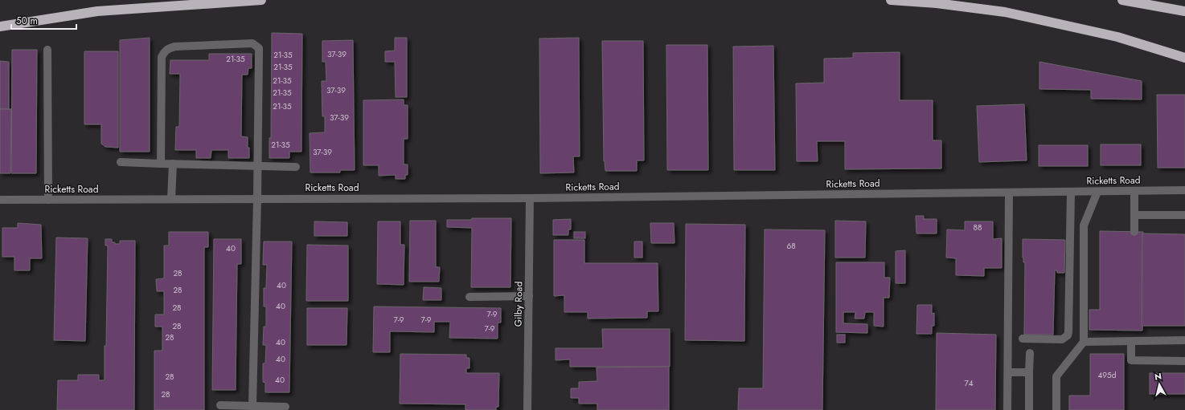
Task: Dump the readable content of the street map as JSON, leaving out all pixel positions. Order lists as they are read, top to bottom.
{
  "streets": {
    "street": ["Ricketts Road", "Gilby Road"]
  },
  "crossings": [
    ["Ricketts Road", "Gilby Road"]
  ],
  "house_numbers": [
    "37-39",
    "21-35",
    "21-35",
    "21-35",
    "21-35",
    "37-39",
    "21-35",
    "21-35",
    "37-39",
    "21-35",
    "37-39",
    "88",
    "68",
    "40",
    "28",
    "40",
    "28",
    "40",
    "28",
    "7-9",
    "7-9",
    "7-9",
    "28",
    "7-9",
    "28",
    "40",
    "40",
    "495d",
    "28",
    "40",
    "74",
    "28"
  ],
  "scale_bar": "50 m",
  "north": "top"
}
